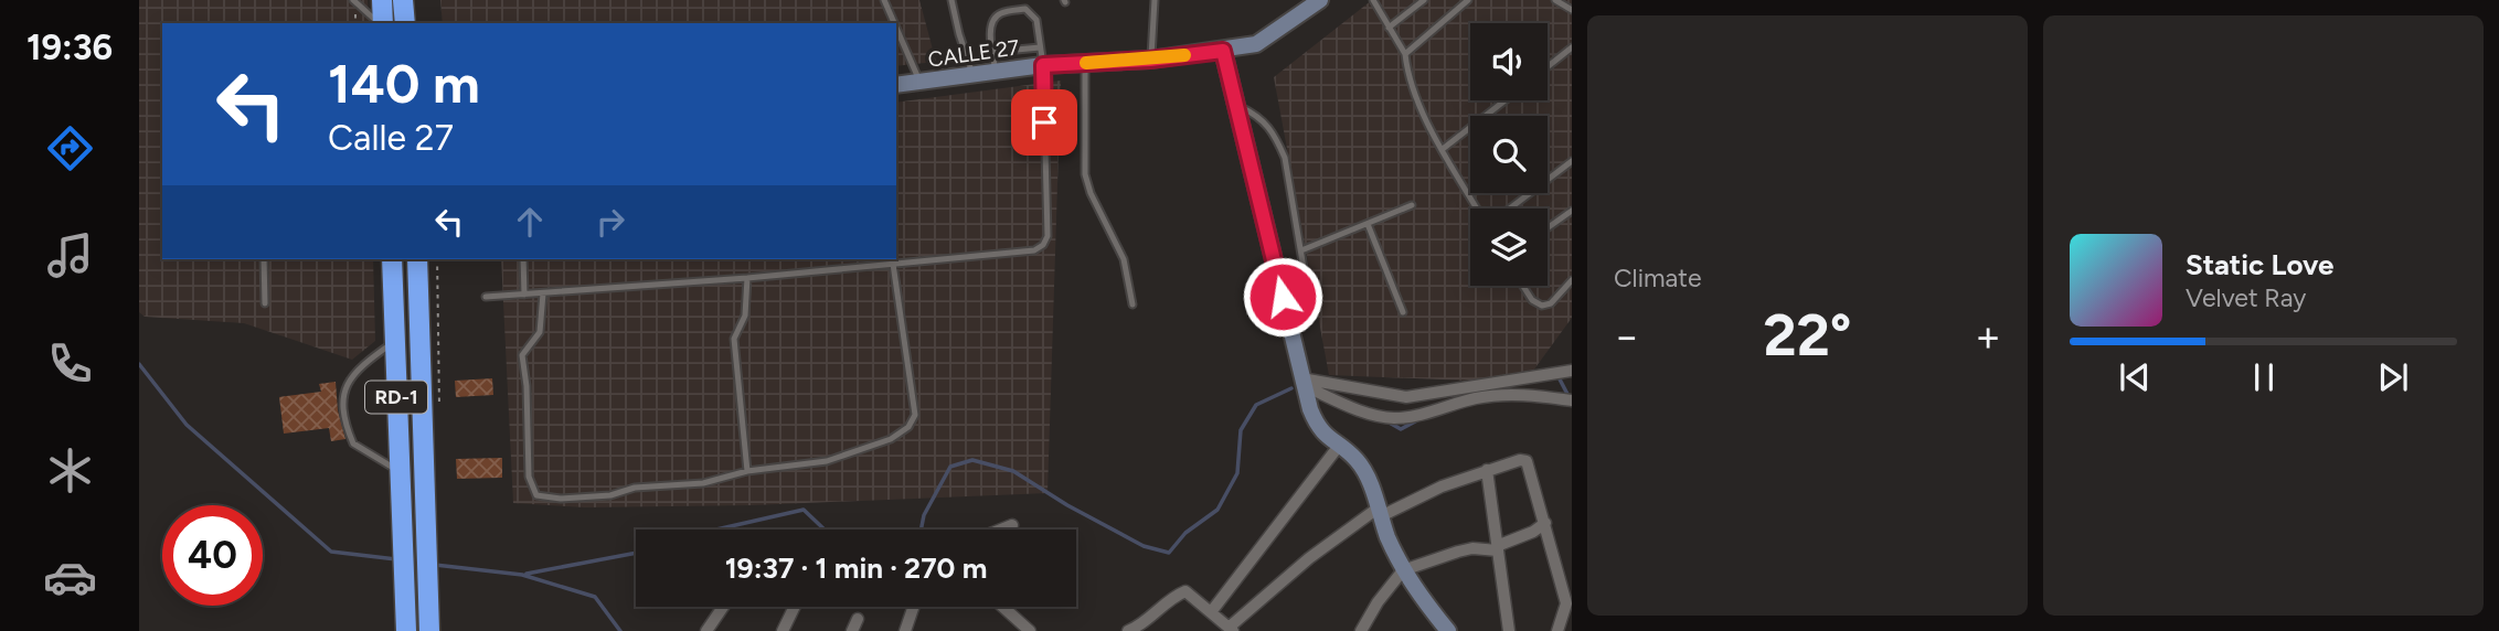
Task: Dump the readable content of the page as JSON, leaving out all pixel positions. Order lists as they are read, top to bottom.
{
  "streets": {
    "highway": ["RD-1"],
    "street": ["CALLE 27"]
  },
  "page": {
    "tabs": "19:36",
    "tile": "Climate",
    "turn": ["140 m", "Calle 27"],
    "song": ["Static Love", "Velvet Ray"],
    "heat": ["−", "22°", "+"],
    "limit": "40",
    "trip": "19:37 · 1 min · 270 m"
  }
}
